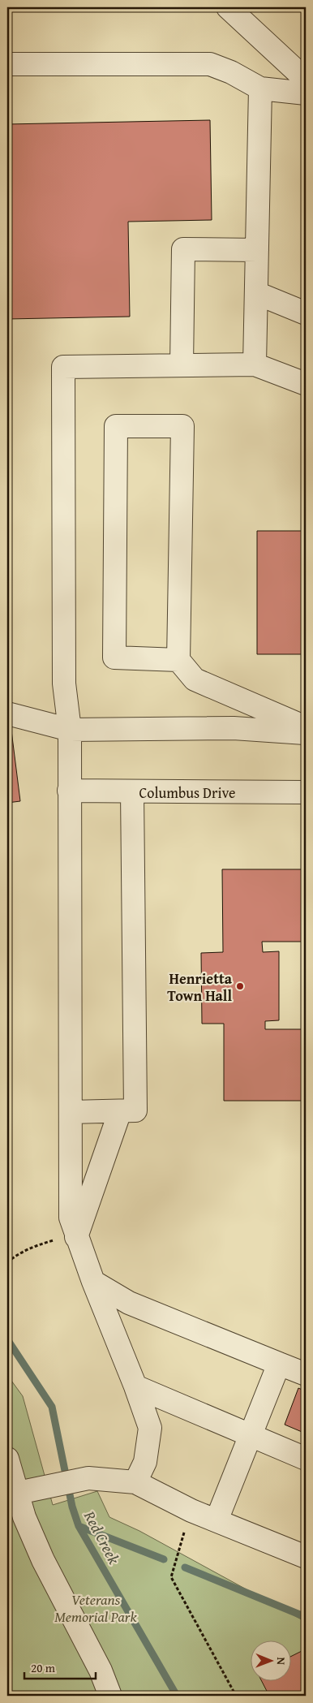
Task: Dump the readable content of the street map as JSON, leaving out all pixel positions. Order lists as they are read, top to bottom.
{
  "streets": {
    "street": ["Columbus Drive"]
  },
  "water": ["Red Creek"],
  "parks": ["Veterans Memorial Park"],
  "places": ["Henrietta Town Hall"],
  "scale_bar": "20 m",
  "north": "right"
}
